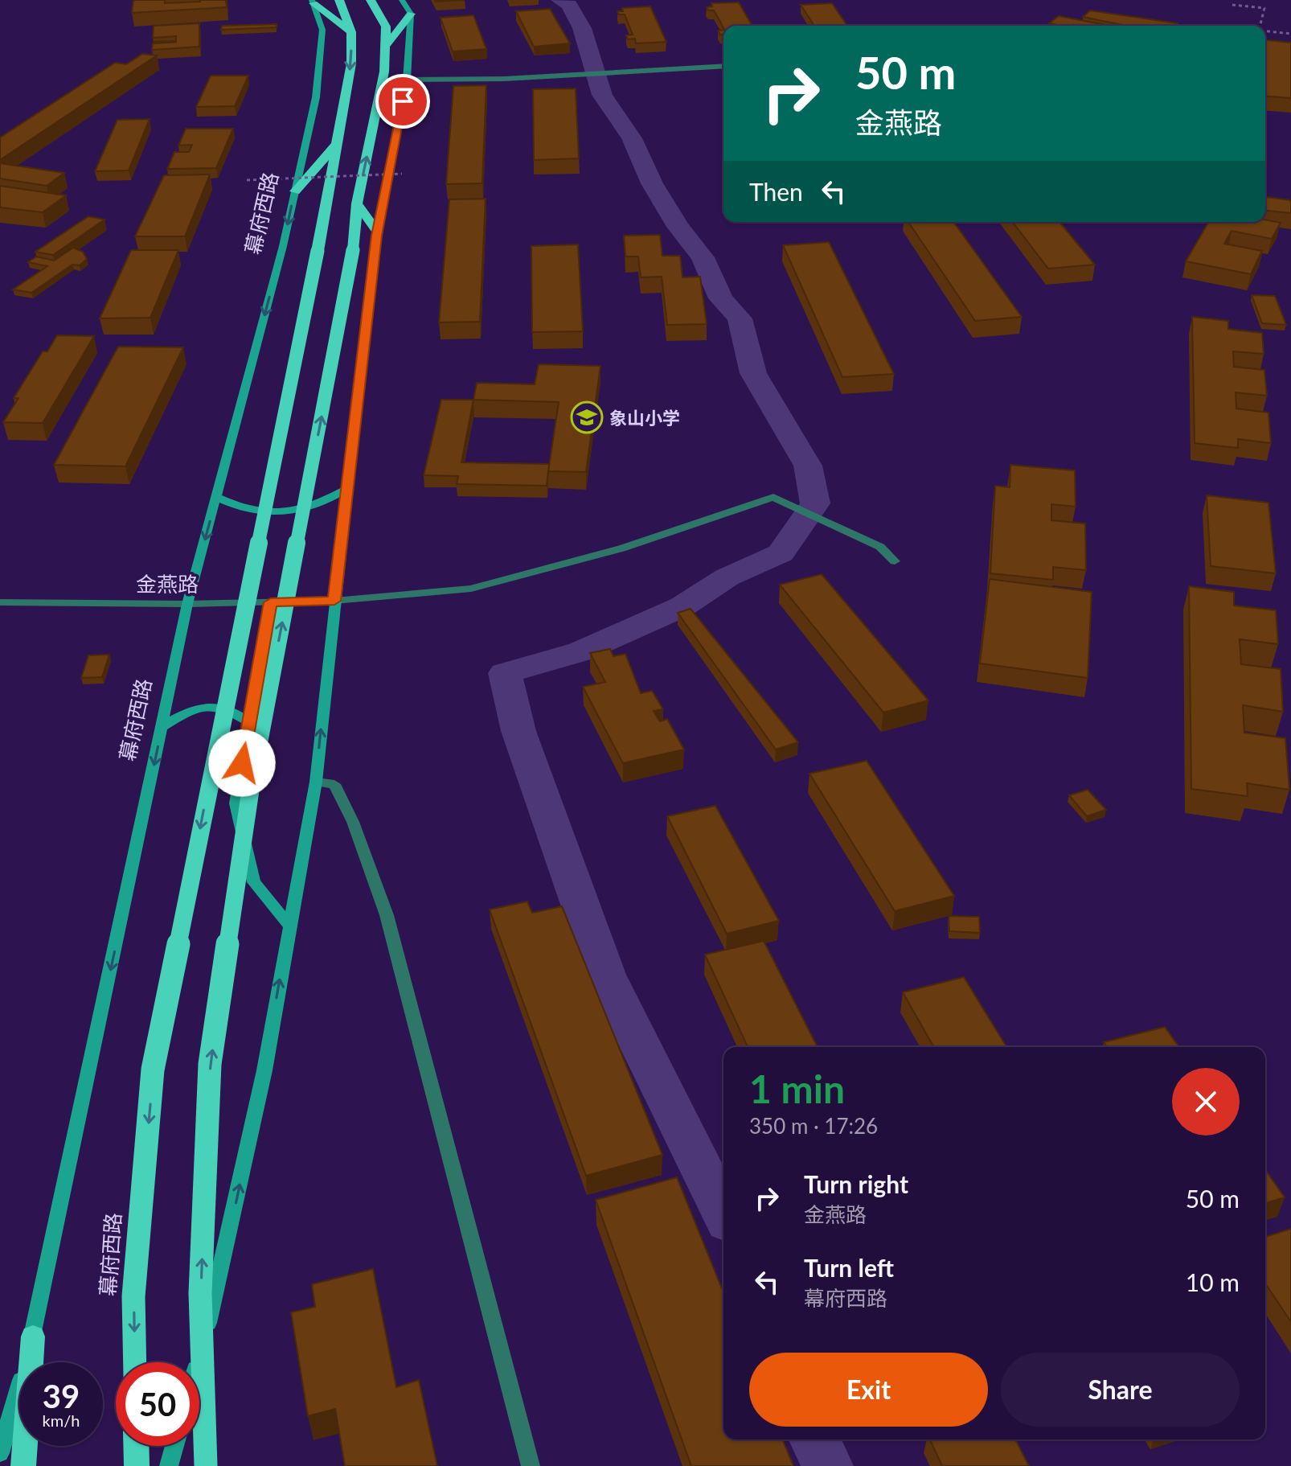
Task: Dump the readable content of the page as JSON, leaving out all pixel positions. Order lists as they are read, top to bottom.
{
  "streets": {
    "highway": ["幕府西路"],
    "street": ["金燕路"]
  },
  "crossings": [
    ["幕府西路", "金燕路"]
  ],
  "places": {
    "school or university": ["象山小学"]
  },
  "page": {
    "turn": ["50 m", "金燕路"],
    "then": "Then",
    "heading": ["1 min", "350 m · 17:26"],
    "list": [
      {
        "name": "Turn right",
        "note": "金燕路",
        "value": "50 m"
      },
      {
        "name": "Turn left",
        "note": "幕府西路",
        "value": "10 m"
      }
    ],
    "buttons": ["Exit", "Share"],
    "speed": "39 km/h",
    "limit": "50"
  }
}
